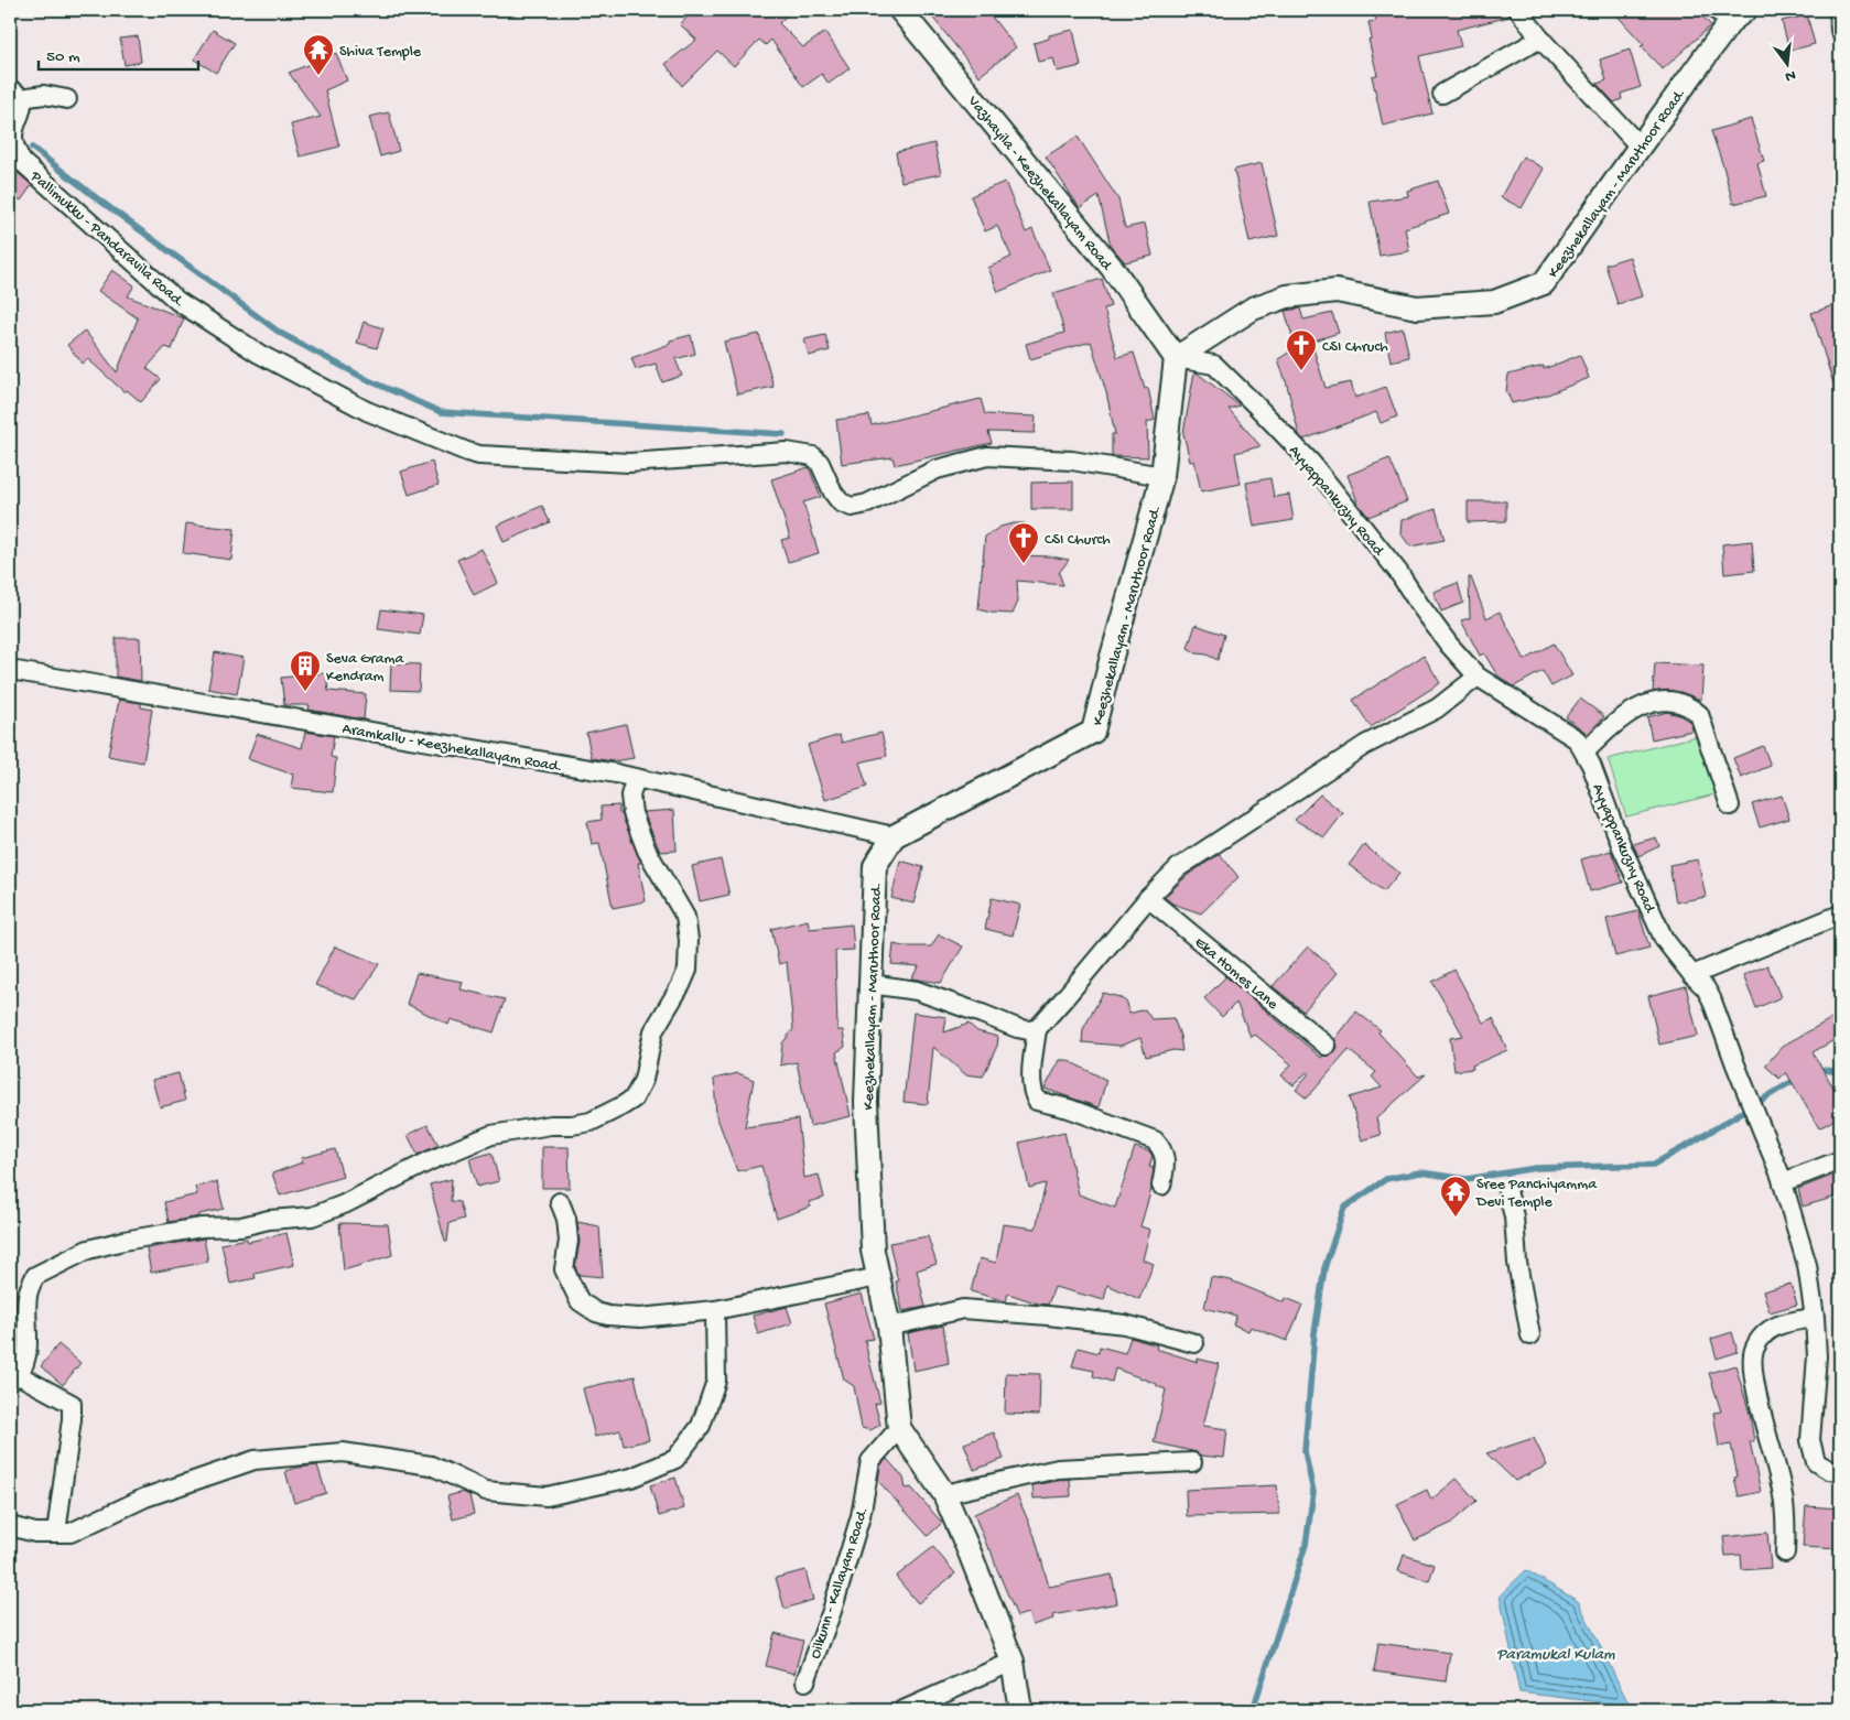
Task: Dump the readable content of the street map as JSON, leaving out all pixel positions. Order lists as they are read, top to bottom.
{
  "streets": {
    "street": [
      "Vazhayila - Keezhekallayam Road",
      "Keezhekallayam - Maruthoor Road.",
      "Pallimukku - Pandaravila Road.",
      "Ayyappankuzhy Road",
      "Aramkallu - Keezhekallayam Road.",
      "Eka Homes Lane",
      "Oilkunn - Kallayam Road."
    ]
  },
  "crossings": [
    ["Vazhayila - Keezhekallayam Road", "Keezhekallayam - Maruthoor Road."],
    ["Vazhayila - Keezhekallayam Road", "Ayyappankuzhy Road"],
    ["Keezhekallayam - Maruthoor Road.", "Pallimukku - Pandaravila Road."],
    ["Keezhekallayam - Maruthoor Road.", "Ayyappankuzhy Road"],
    ["Keezhekallayam - Maruthoor Road.", "Aramkallu - Keezhekallayam Road."],
    ["Keezhekallayam - Maruthoor Road.", "Oilkunn - Kallayam Road."]
  ],
  "water": ["Paramukal Kulam"],
  "places": {
    "temple": ["Shiva Temple", "Sree Panchiyamma Devi Temple"],
    "church": ["CSI Chruch", "CSI Church"],
    "building": ["Seva Grama Kendram"]
  },
  "scale_bar": "50 m",
  "north": "bottom"
}
